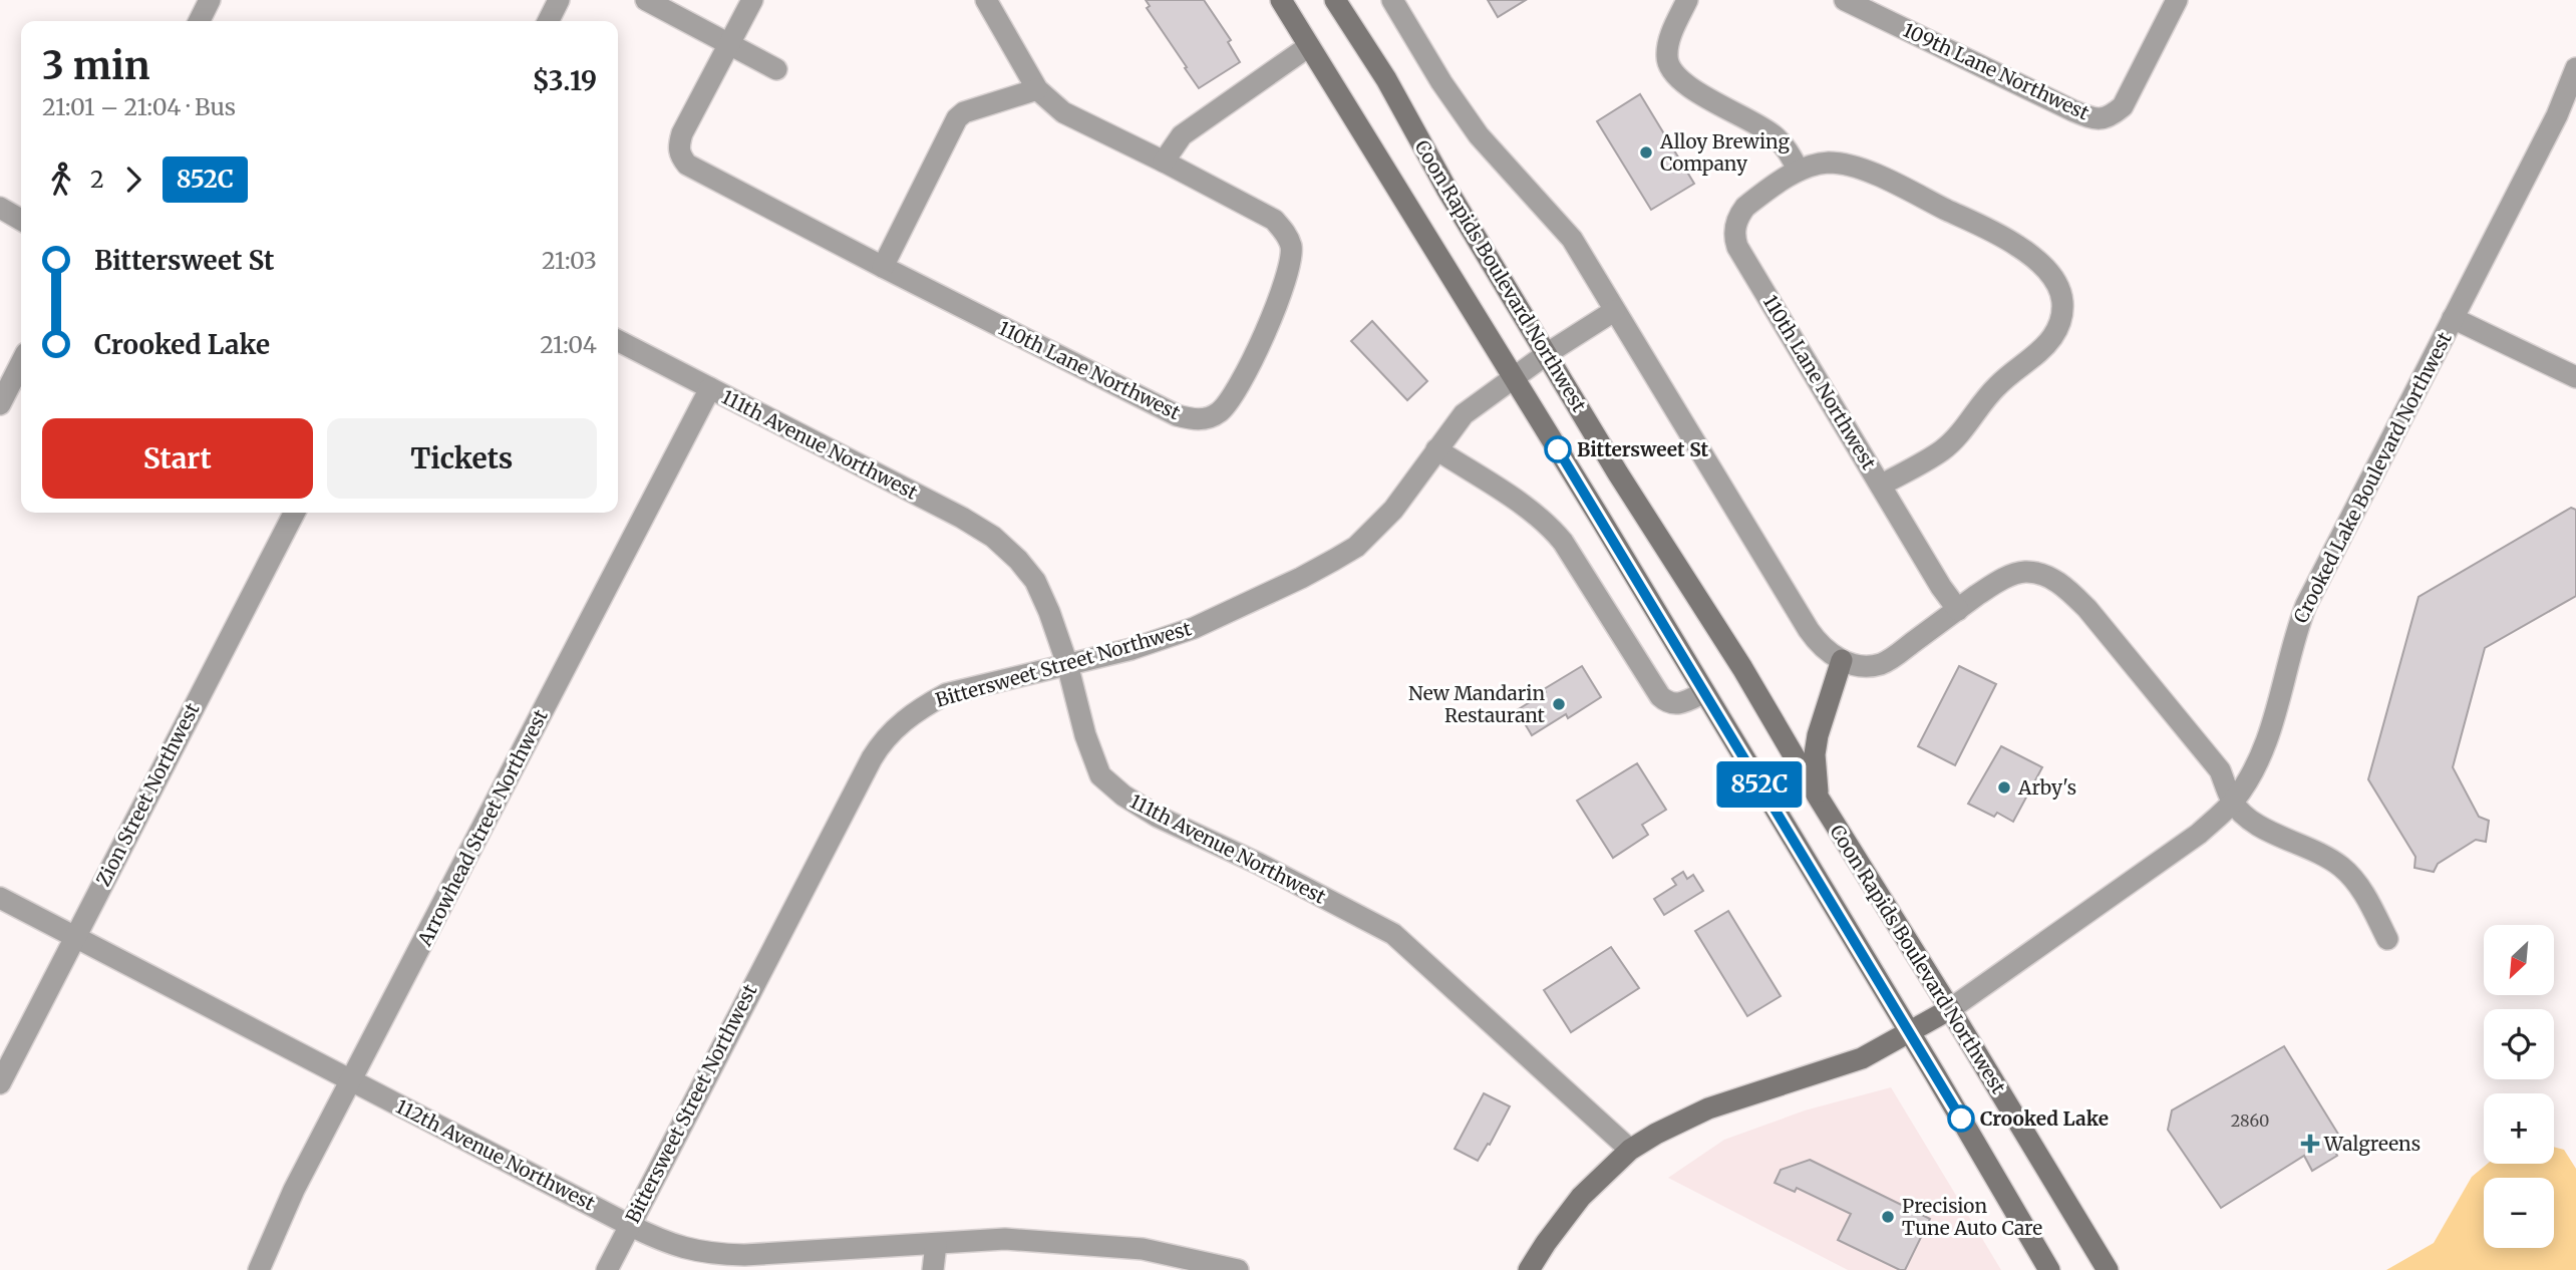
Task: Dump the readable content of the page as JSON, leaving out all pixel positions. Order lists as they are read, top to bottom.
{
  "streets": {
    "main road": ["Coon Rapids Boulevard Northwest", "Crooked Lake Boulevard Northwest"],
    "street": [
      "109th Lane Northwest",
      "110th Lane Northwest",
      "111th Avenue Northwest",
      "Bittersweet Street Northwest",
      "Zion Street Northwest",
      "Arrowhead Street Northwest",
      "112th Avenue Northwest"
    ]
  },
  "crossings": [
    ["Coon Rapids Boulevard Northwest", "Crooked Lake Boulevard Northwest"],
    ["Coon Rapids Boulevard Northwest", "Bittersweet Street Northwest"],
    ["111th Avenue Northwest", "Crooked Lake Boulevard Northwest"],
    ["111th Avenue Northwest", "Bittersweet Street Northwest"],
    ["111th Avenue Northwest", "Arrowhead Street Northwest"],
    ["Bittersweet Street Northwest", "112th Avenue Northwest"],
    ["Zion Street Northwest", "112th Avenue Northwest"],
    ["Arrowhead Street Northwest", "112th Avenue Northwest"]
  ],
  "places": {
    "other": [
      "Alloy Brewing Company",
      "Bittersweet St",
      "New Mandarin Restaurant",
      "Arby's",
      "Crooked Lake",
      "Precision Tune Auto Care"
    ],
    "health": ["Walgreens"]
  },
  "lines": ["bus line 852C"],
  "house_numbers": ["2860"],
  "north": "bottom left",
  "page": {
    "on_map": "852C",
    "heading": ["3 min", "21:01 – 21:04 · Bus", "$3.19"],
    "legs": ["2", "852C"],
    "list": [
      {
        "name": "Bittersweet St",
        "value": "21:03"
      },
      {
        "name": "Crooked Lake",
        "value": "21:04"
      }
    ],
    "buttons": ["Start", "Tickets"],
    "map_buttons": ["+", "−"]
  }
}
